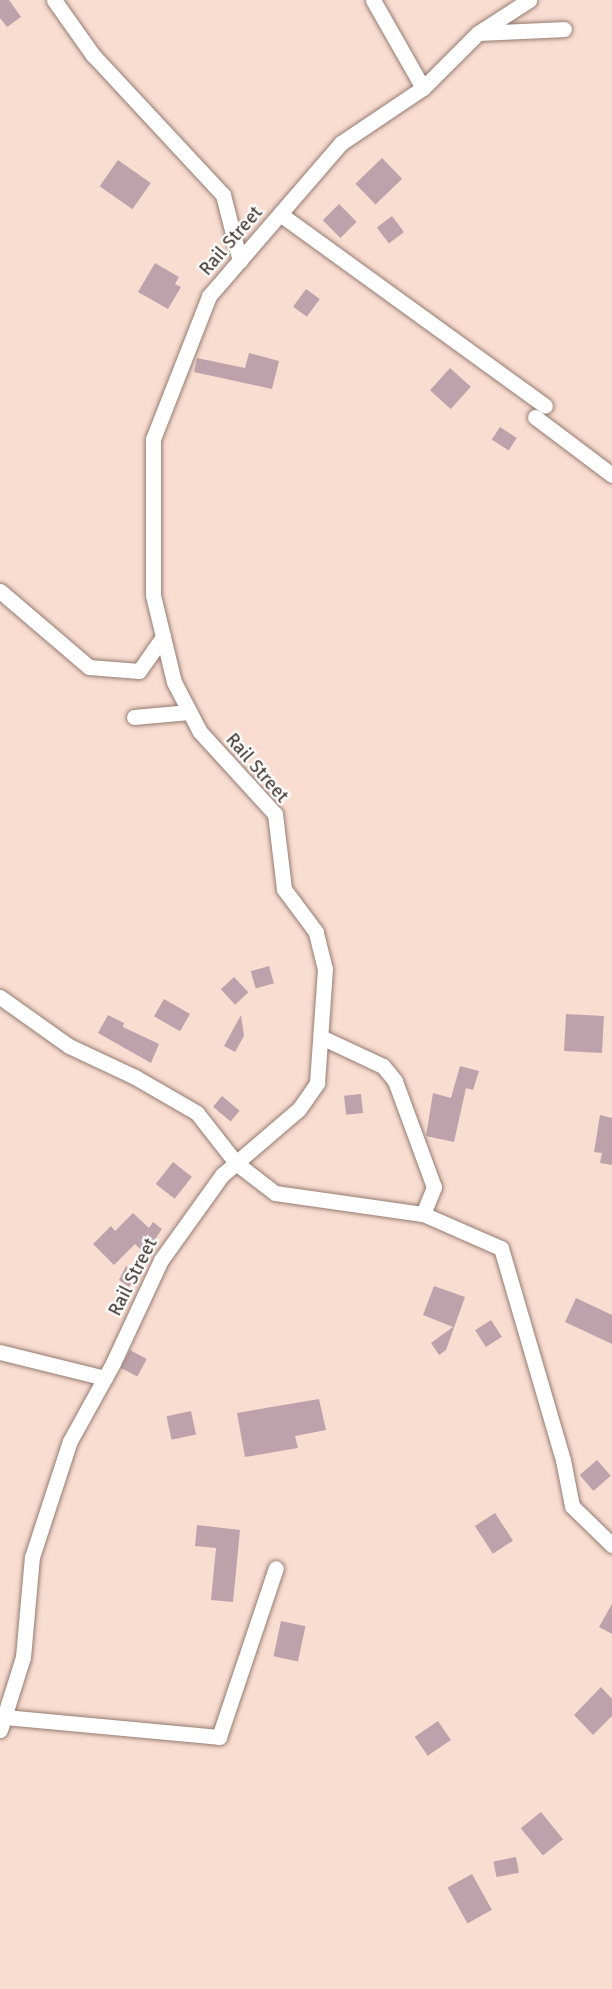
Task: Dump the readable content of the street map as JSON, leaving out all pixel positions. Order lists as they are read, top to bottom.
{
  "streets": {
    "street": ["Rail Street"]
  }
}
